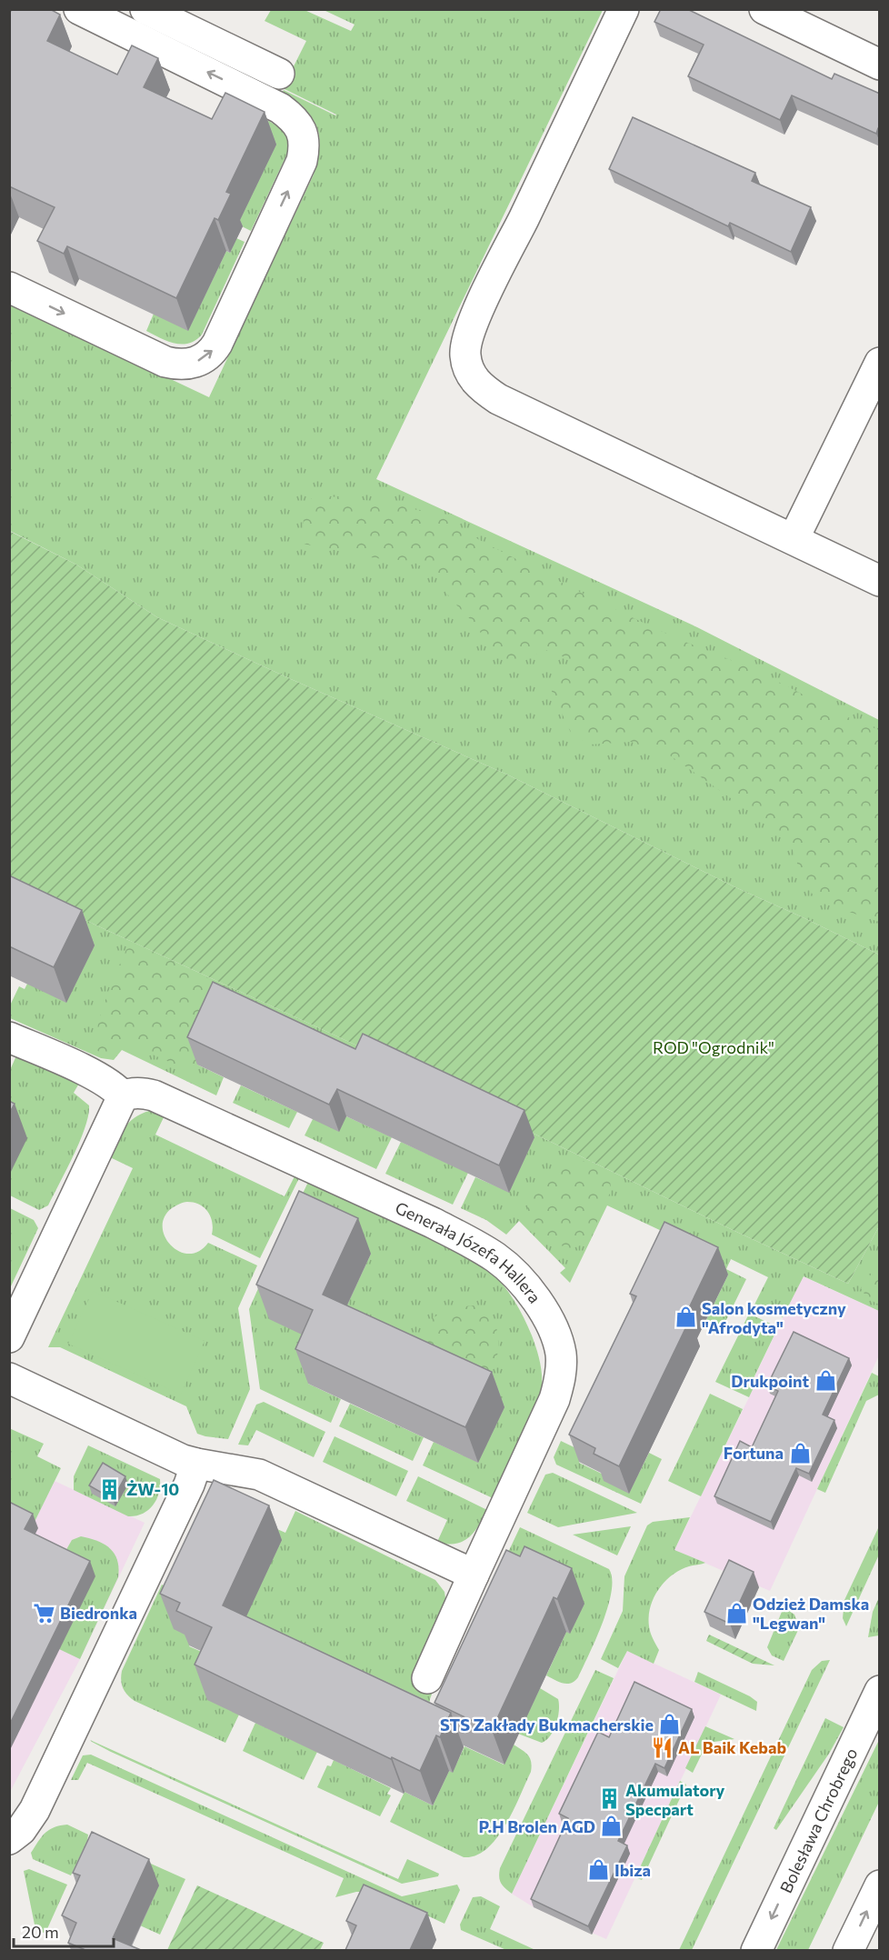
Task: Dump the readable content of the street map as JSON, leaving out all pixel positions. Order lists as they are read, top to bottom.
{
  "streets": {
    "street": ["Generała Józefa Hallera", "Bolesława Chrobrego"]
  },
  "one_way": ["Bolesława Chrobrego"],
  "parks": ["ROD \"Ogrodnik\""],
  "places": {
    "shop": [
      "Salon kosmetyczny \"Afrodyta\"",
      "Drukpoint",
      "Fortuna",
      "Odzież Damska \"Legwan\"",
      "STS Zakłady Bukmacherskie",
      "P.H Brolen AGD",
      "Ibiza"
    ],
    "building": ["ŻW-10", "Akumulatory Specpart"],
    "supermarket": ["Biedronka"],
    "restaurant": ["AL Baik Kebab"]
  },
  "scale_bar": "20 m"
}
